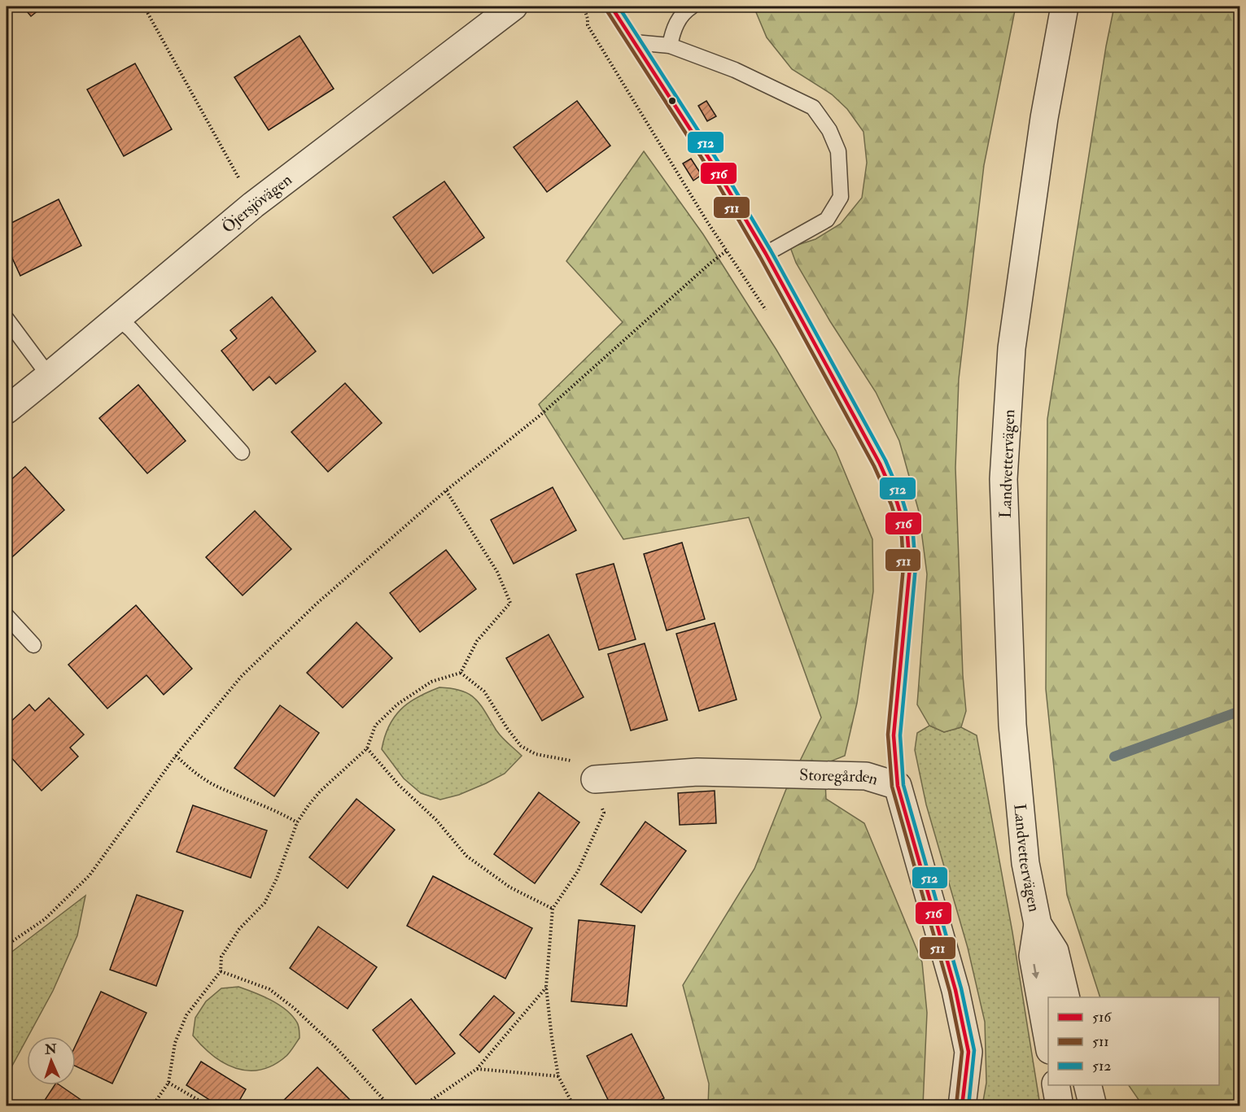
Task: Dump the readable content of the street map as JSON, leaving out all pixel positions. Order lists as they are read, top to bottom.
{
  "streets": {
    "street": ["Öjersjövägen", "Landvettervägen", "Storegården"]
  },
  "lines": ["transit line 516", "transit line 512", "transit line 511"],
  "legend": ["516", "511", "512"],
  "north": "top"
}
